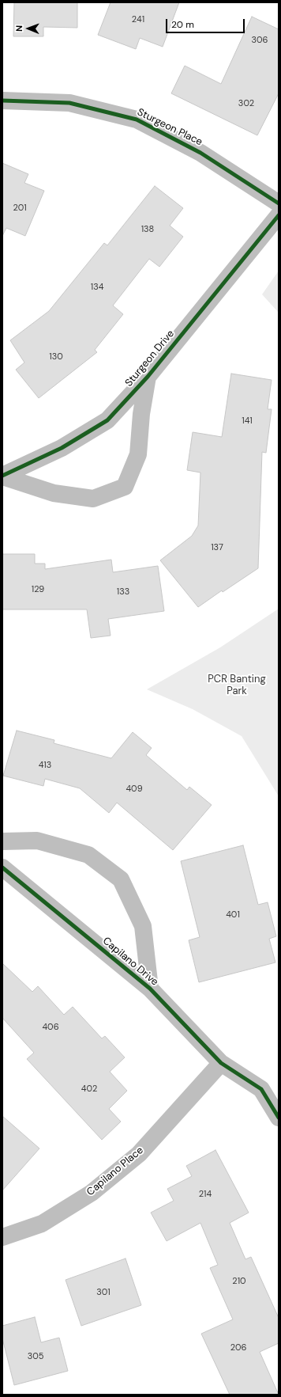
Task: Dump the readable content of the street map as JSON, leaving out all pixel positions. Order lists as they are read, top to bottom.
{
  "streets": {
    "street": [
      "Sturgeon Place",
      "Sturgeon Drive",
      "Capilano Drive",
      "Capilano Place"
    ]
  },
  "crossings": [
    ["Capilano Drive", "Capilano Place"]
  ],
  "parks": ["PCR Banting Park"],
  "house_numbers": [
    "241",
    "306",
    "302",
    "201",
    "138",
    "134",
    "130",
    "141",
    "137",
    "129",
    "133",
    "413",
    "409",
    "401",
    "406",
    "402",
    "214",
    "210",
    "301",
    "206",
    "305"
  ],
  "scale_bar": "20 m",
  "north": "left"
}
